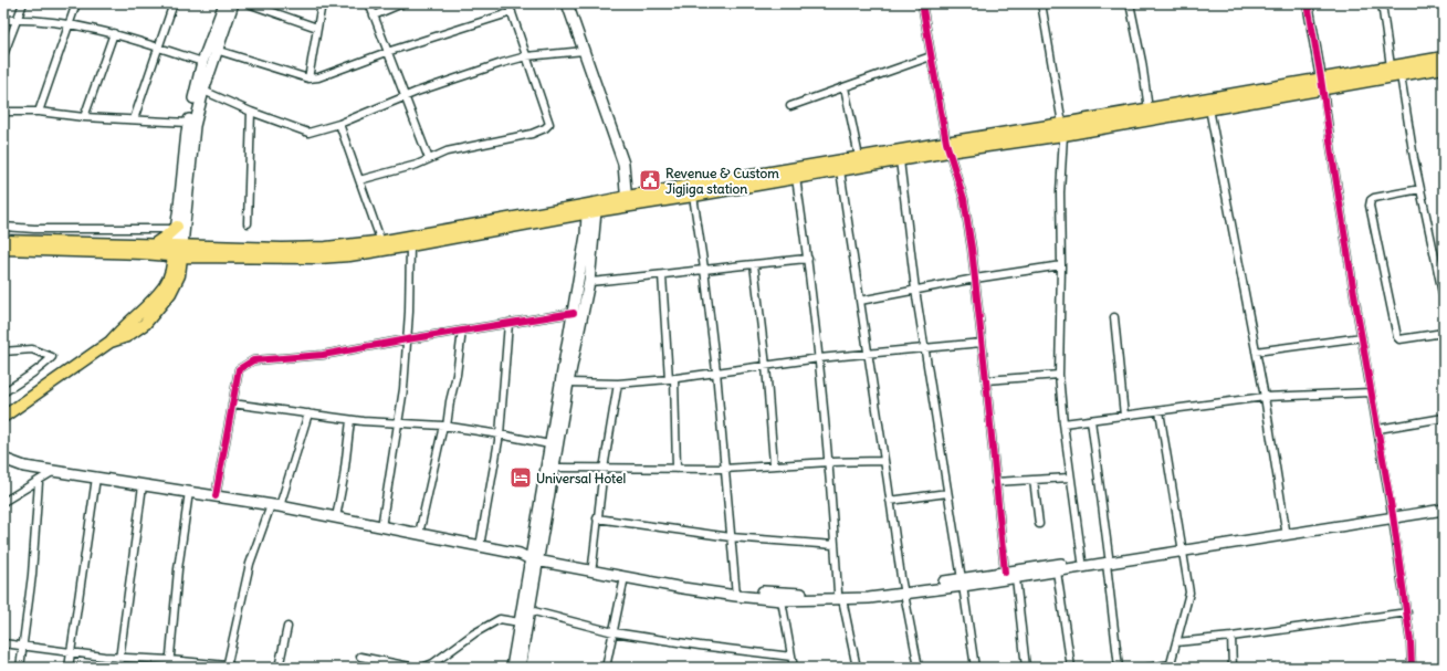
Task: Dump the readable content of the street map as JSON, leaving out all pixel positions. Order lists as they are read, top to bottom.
{
  "places": {
    "public building": ["Revenue & Custom Jigjiga station"],
    "hotel": ["Universal Hotel"]
  }
}
